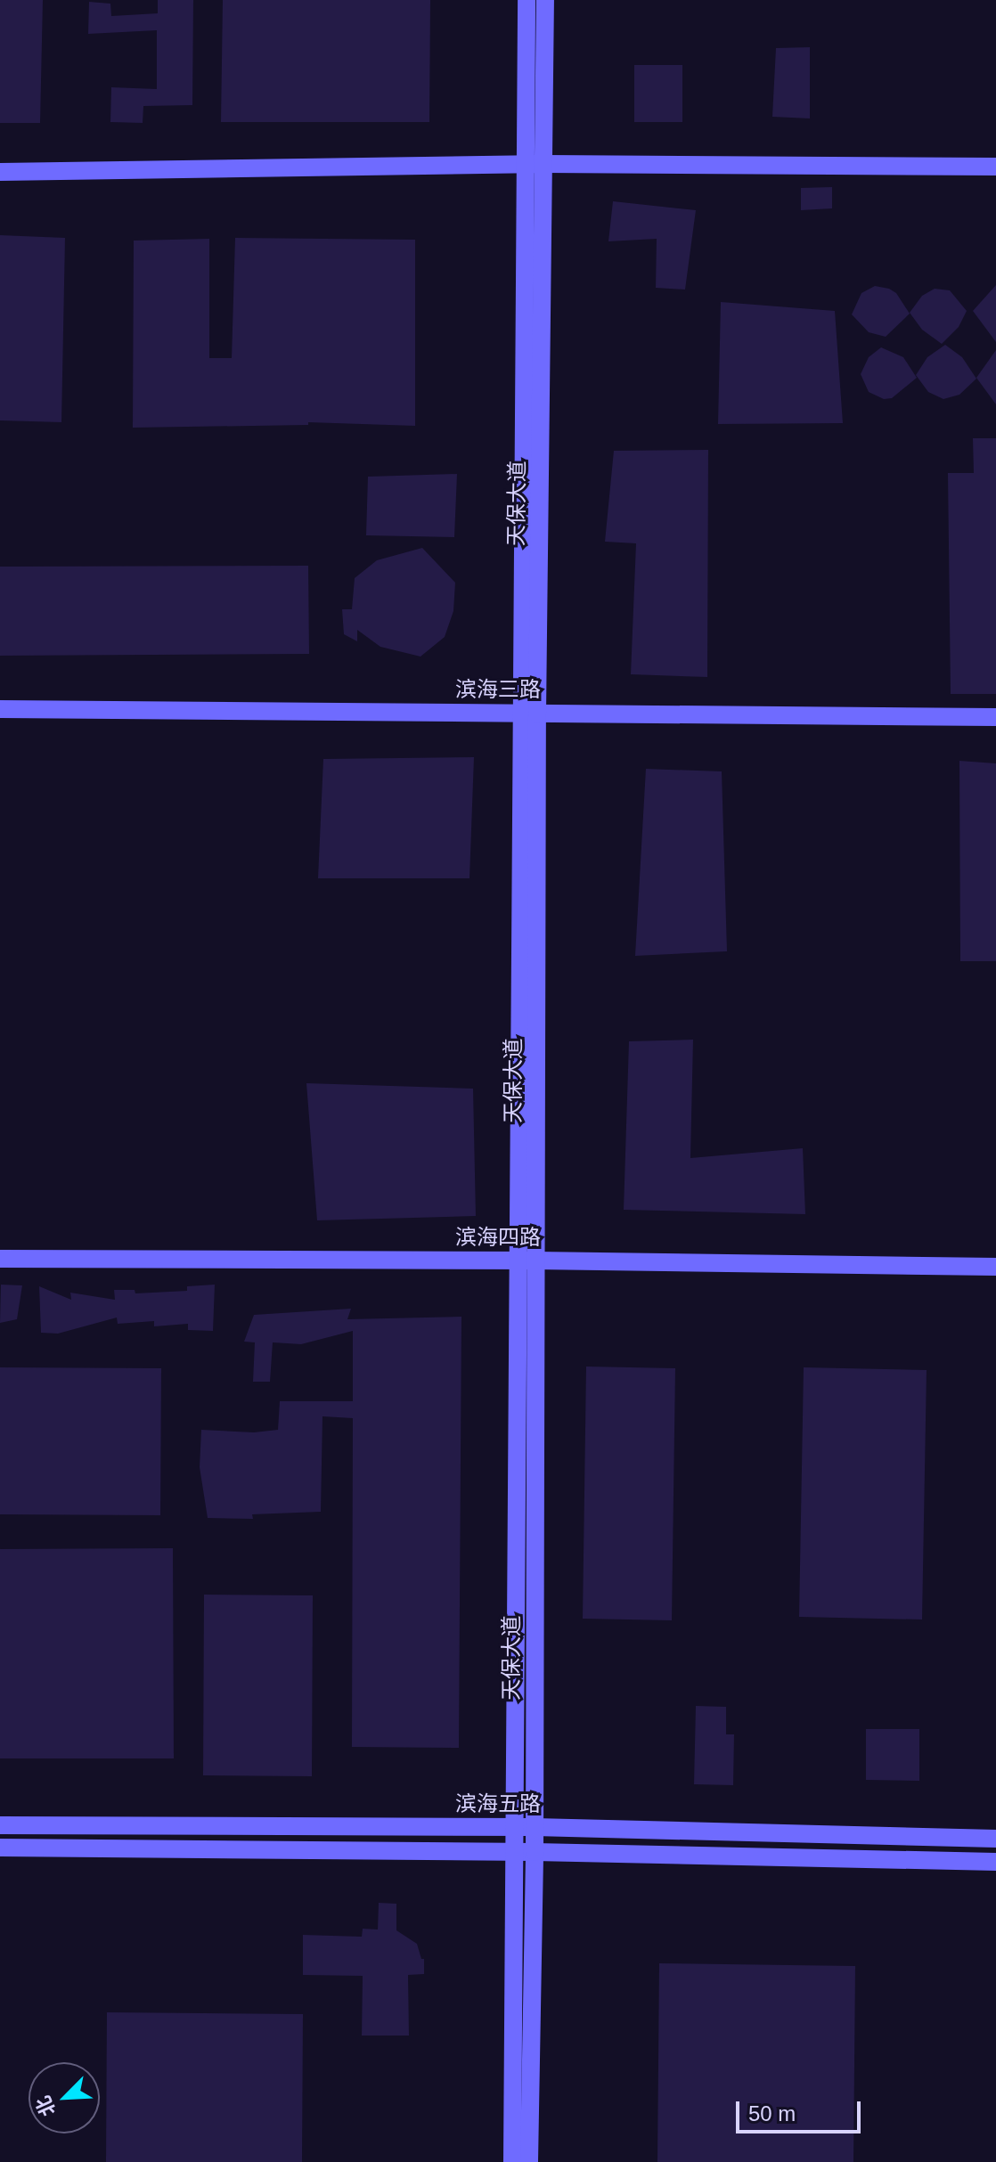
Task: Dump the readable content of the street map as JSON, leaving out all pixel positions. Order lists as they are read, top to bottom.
{
  "streets": {
    "street": [
      "天保大道",
      "滨海三路",
      "滨海四路",
      "滨海五路"
    ]
  },
  "crossings": [
    ["天保大道", "滨海三路"],
    ["天保大道", "滨海四路"],
    ["天保大道", "滨海五路"]
  ],
  "scale_bar": "50 m",
  "north": "bottom left"
}
